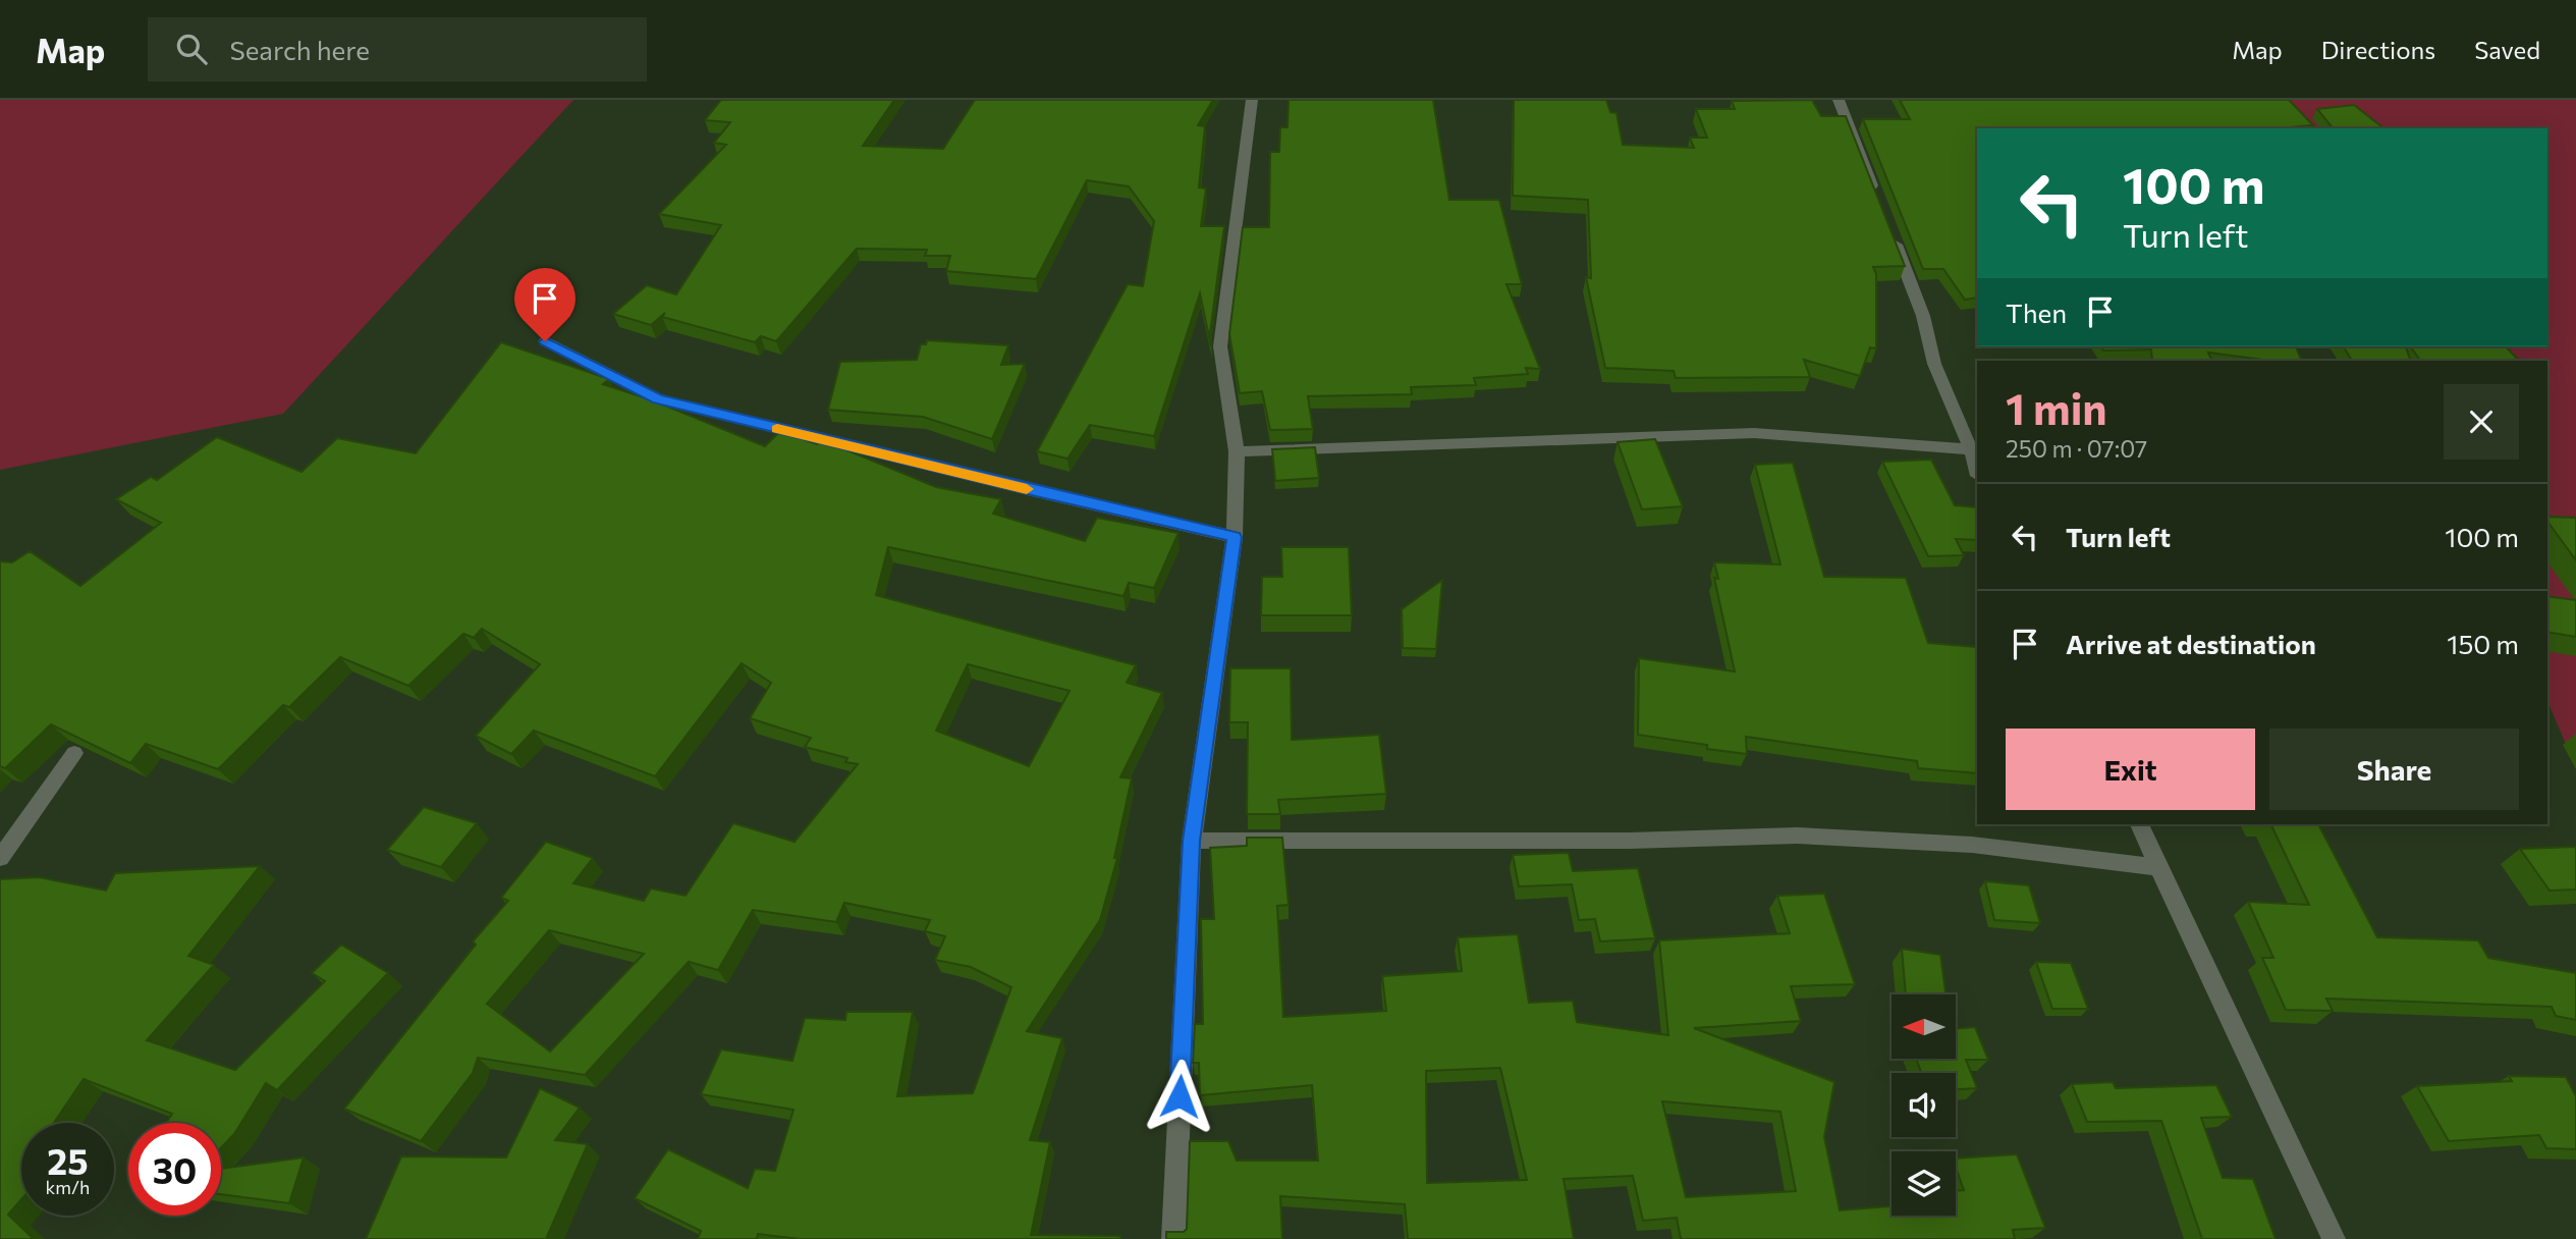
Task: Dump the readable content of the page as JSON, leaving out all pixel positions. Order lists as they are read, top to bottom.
{
  "north": "left",
  "page": {
    "header": "Map",
    "search": "Search here",
    "nav": ["Map", "Directions", "Saved"],
    "turn": ["100 m", "Turn left"],
    "then": "Then",
    "heading": ["1 min", "250 m · 07:07"],
    "list": [
      {
        "name": "Turn left",
        "value": "100 m"
      },
      {
        "name": "Arrive at destination",
        "value": "150 m"
      }
    ],
    "buttons": ["Exit", "Share"],
    "speed": "25 km/h",
    "limit": "30"
  }
}
